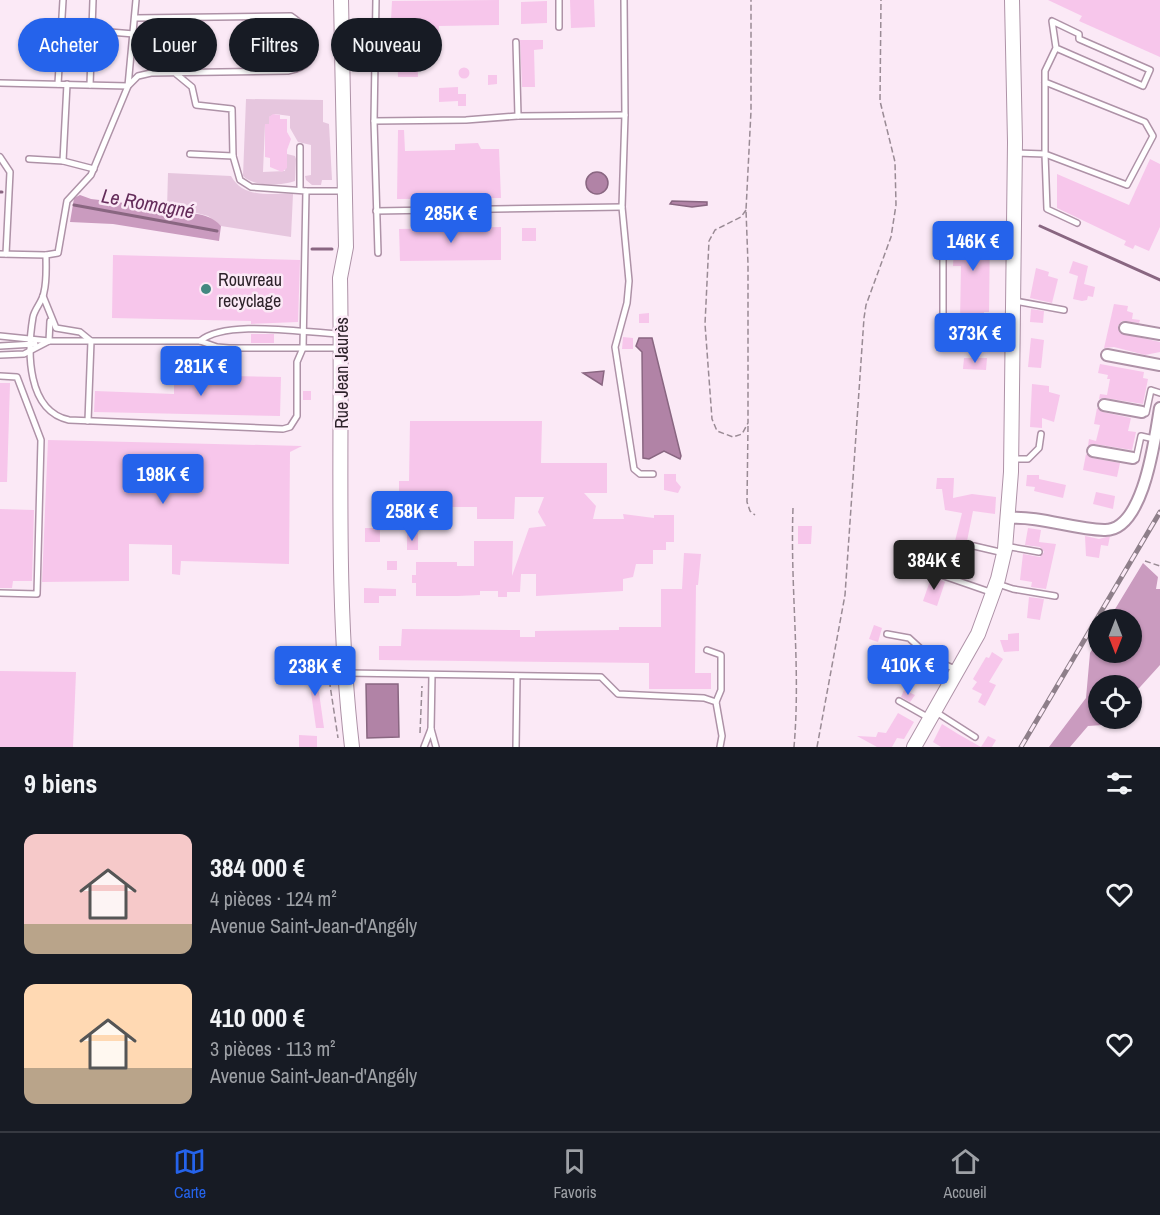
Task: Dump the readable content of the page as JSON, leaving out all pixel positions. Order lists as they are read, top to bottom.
{
  "streets": {
    "main road": ["Rue Jean Jaurès"]
  },
  "water": ["Le Romagné"],
  "places": ["Rouvreau recyclage"],
  "north": "bottom",
  "page": {
    "chip": [
      "Acheter",
      "Louer",
      "Filtres",
      "Nouveau"
    ],
    "price": [
      "285K €",
      "146K €",
      "373K €",
      "281K €",
      "198K €",
      "258K €",
      "384K €",
      "410K €",
      "238K €"
    ],
    "heading": "9 biens",
    "list": [
      {
        "name": "384 000 €",
        "note": "4 pièces · 124 m² · Avenue Saint-Jean-d'Angély"
      },
      {
        "name": "410 000 €",
        "note": "3 pièces · 113 m² · Avenue Saint-Jean-d'Angély"
      }
    ],
    "tabs": ["Carte", "Favoris", "Accueil"]
  }
}
